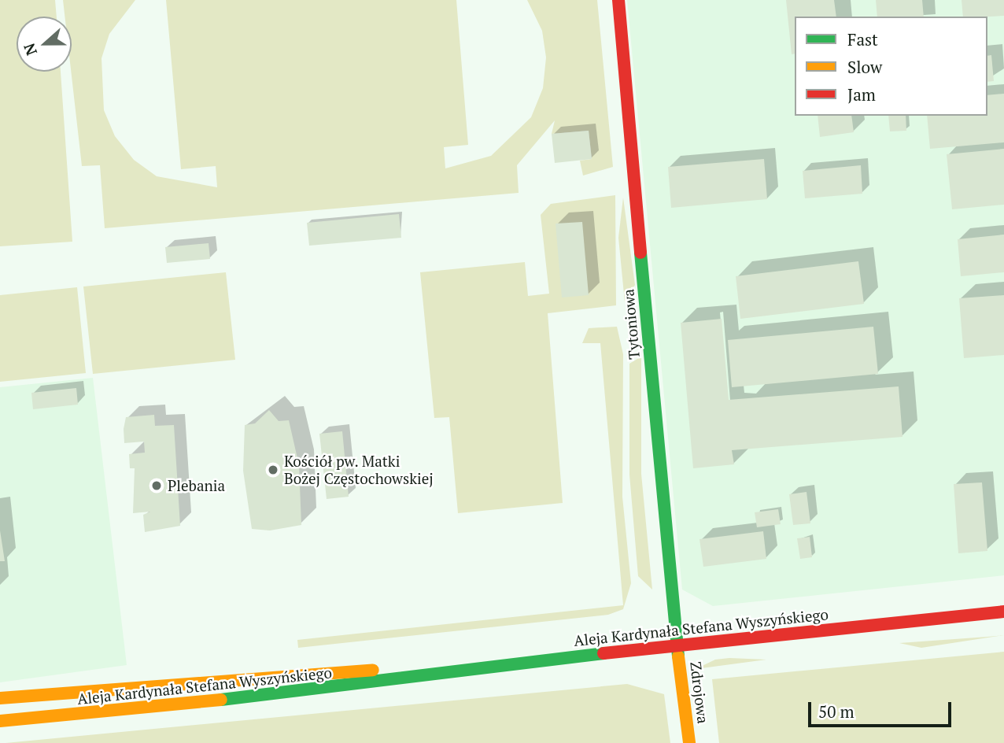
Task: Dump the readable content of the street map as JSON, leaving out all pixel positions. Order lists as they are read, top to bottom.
{
  "streets": {
    "main road": ["Tytoniowa", "Aleja Kardynała Stefana Wyszyńskiego", "Zdrojowa"]
  },
  "crossings": [
    ["Tytoniowa", "Aleja Kardynała Stefana Wyszyńskiego"],
    ["Tytoniowa", "Zdrojowa"],
    ["Aleja Kardynała Stefana Wyszyńskiego", "Zdrojowa"]
  ],
  "places": ["Kościół pw. Matki Bożej Częstochowskiej", "Plebania"],
  "legend": ["Fast", "Slow", "Jam"],
  "scale_bar": "50 m",
  "north": "left"
}
